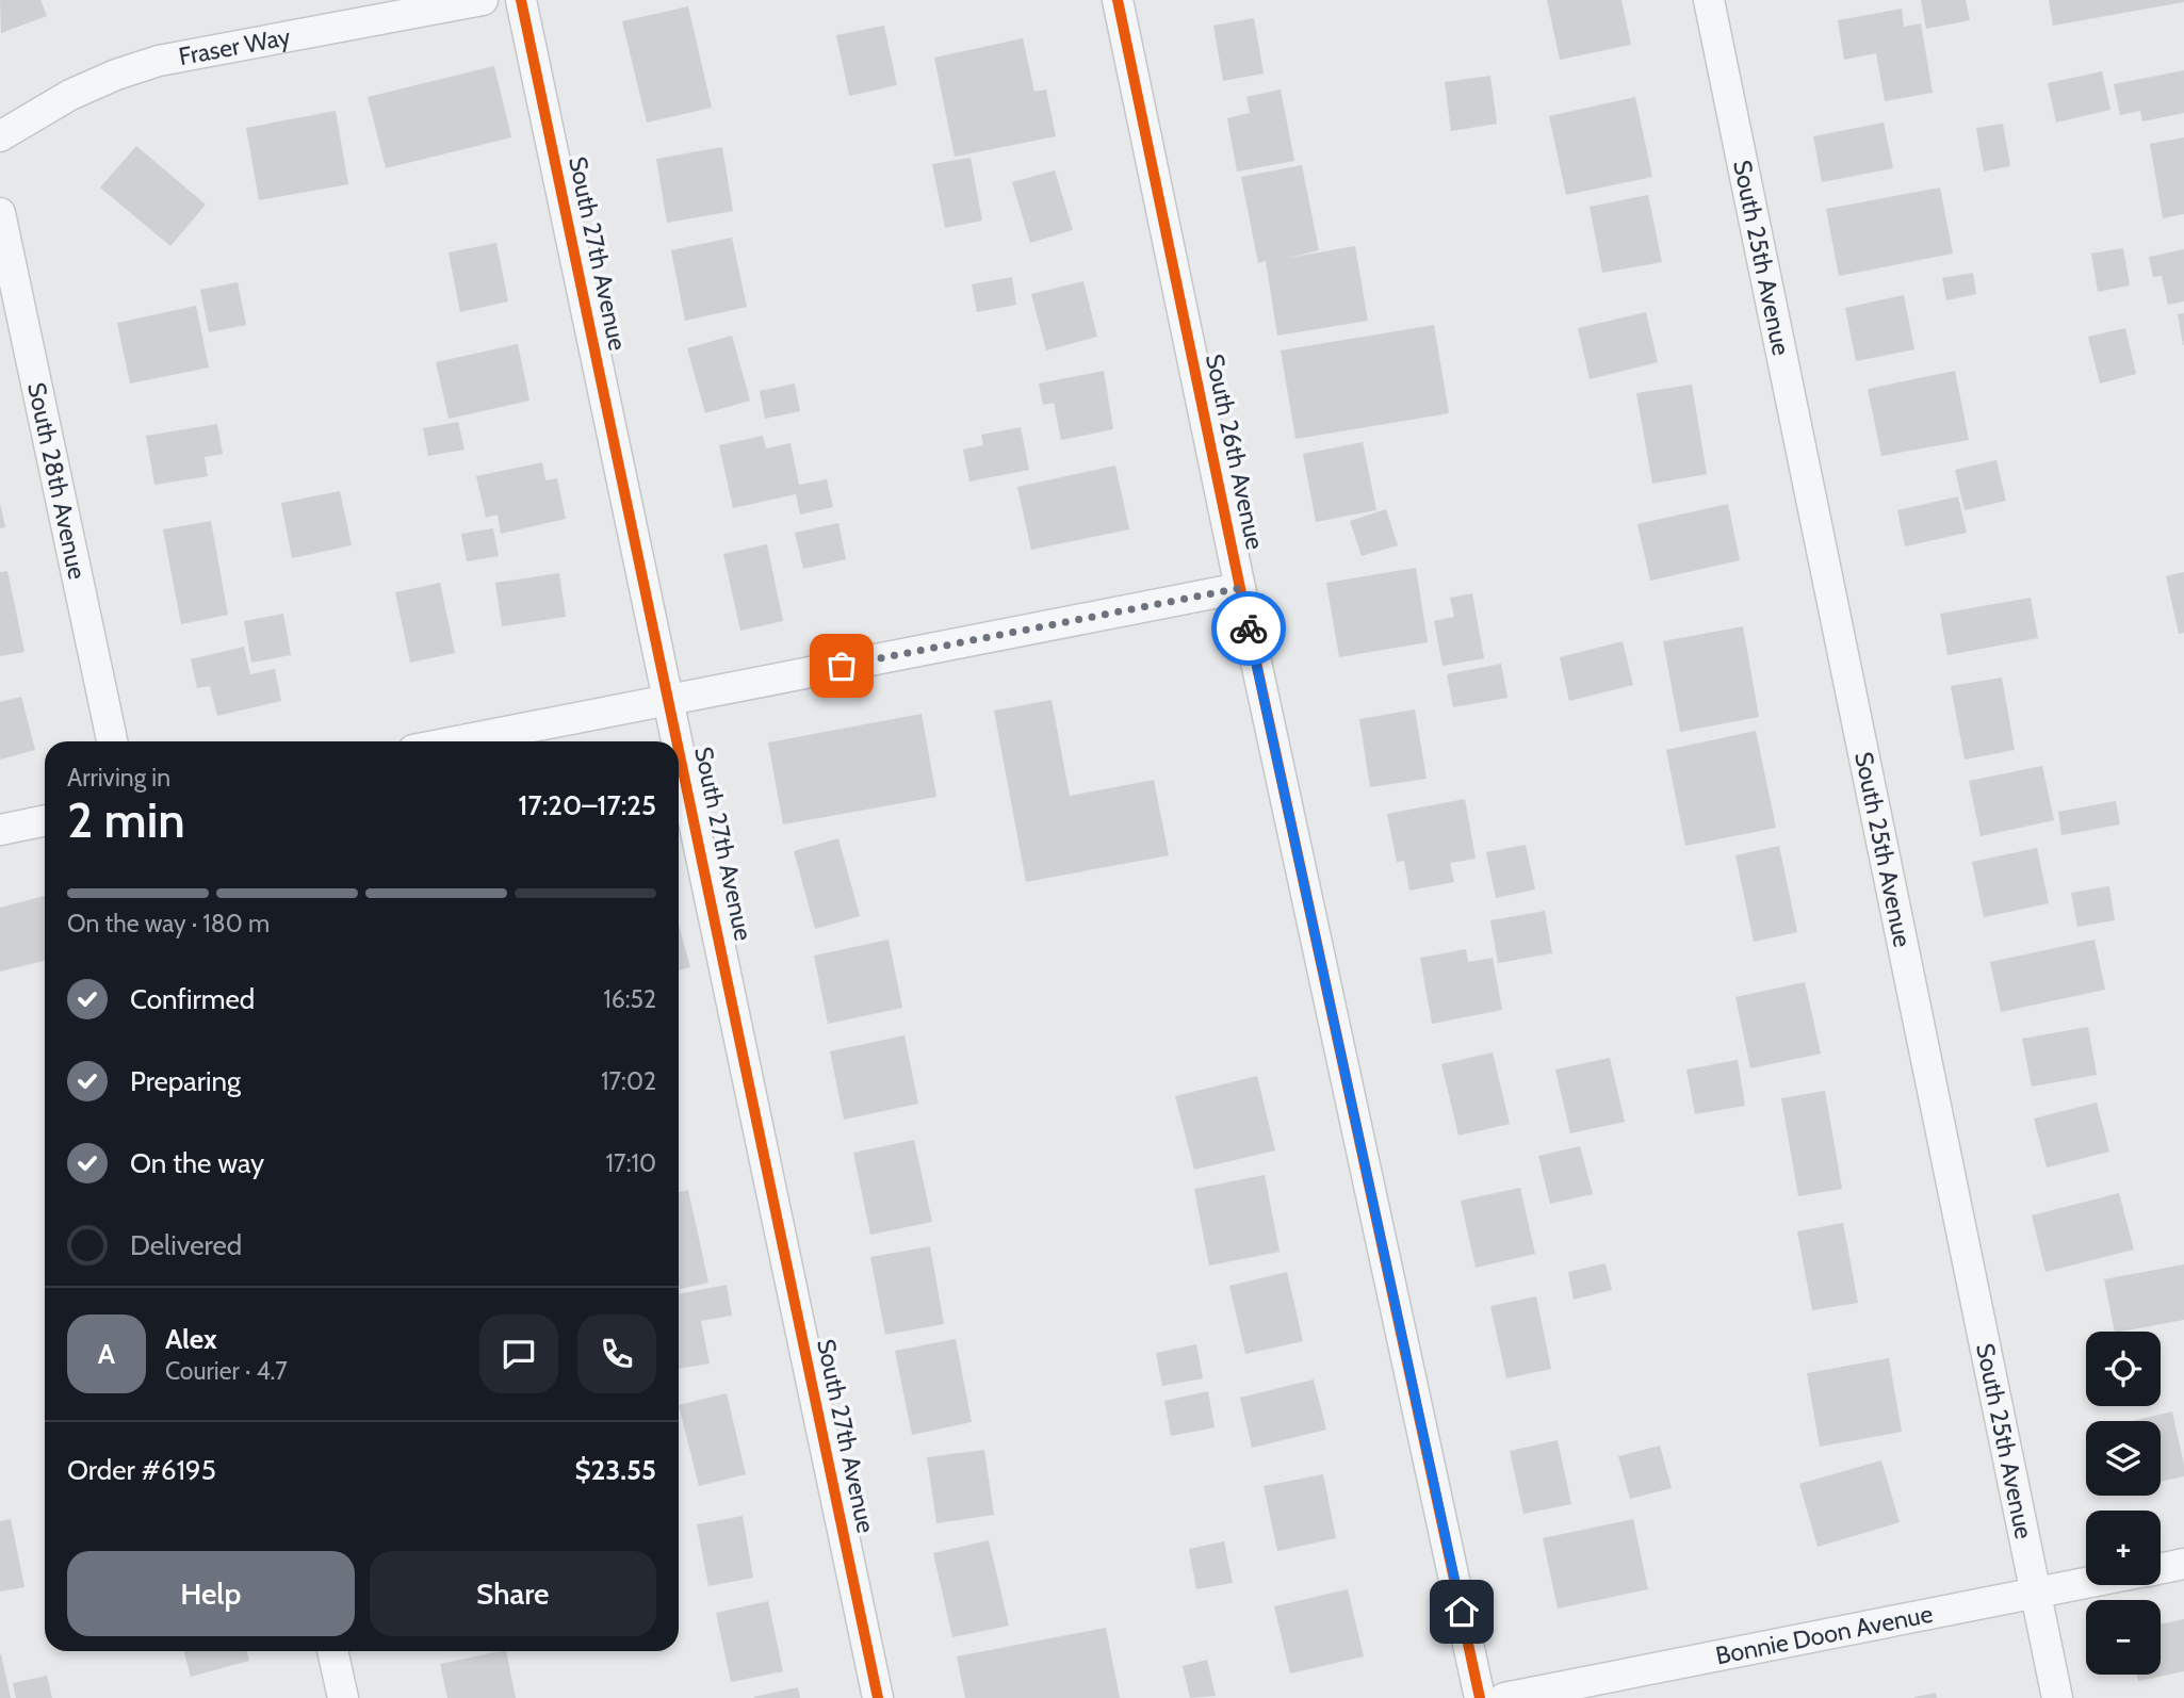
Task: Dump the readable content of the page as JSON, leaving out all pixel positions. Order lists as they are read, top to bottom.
{
  "streets": {
    "street": [
      "Fraser Way",
      "South 27th Avenue",
      "South 25th Avenue",
      "South 26th Avenue",
      "South 28th Avenue",
      "Bonnie Doon Avenue"
    ]
  },
  "crossings": [
    ["South 25th Avenue", "Bonnie Doon Avenue"]
  ],
  "page": {
    "heading": ["2 min", "Arriving in", "17:20–17:25"],
    "panel": [
      "Alex",
      "Courier · 4.7",
      "Order #6195",
      "$23.55"
    ],
    "bar": "On the way · 180 m",
    "list": [
      ["Confirmed", "16:52"],
      ["Preparing", "17:02"],
      ["On the way", "17:10"],
      "Delivered"
    ],
    "round": "A",
    "map_buttons": ["+", "−"],
    "buttons": ["Help", "Share"]
  }
}
